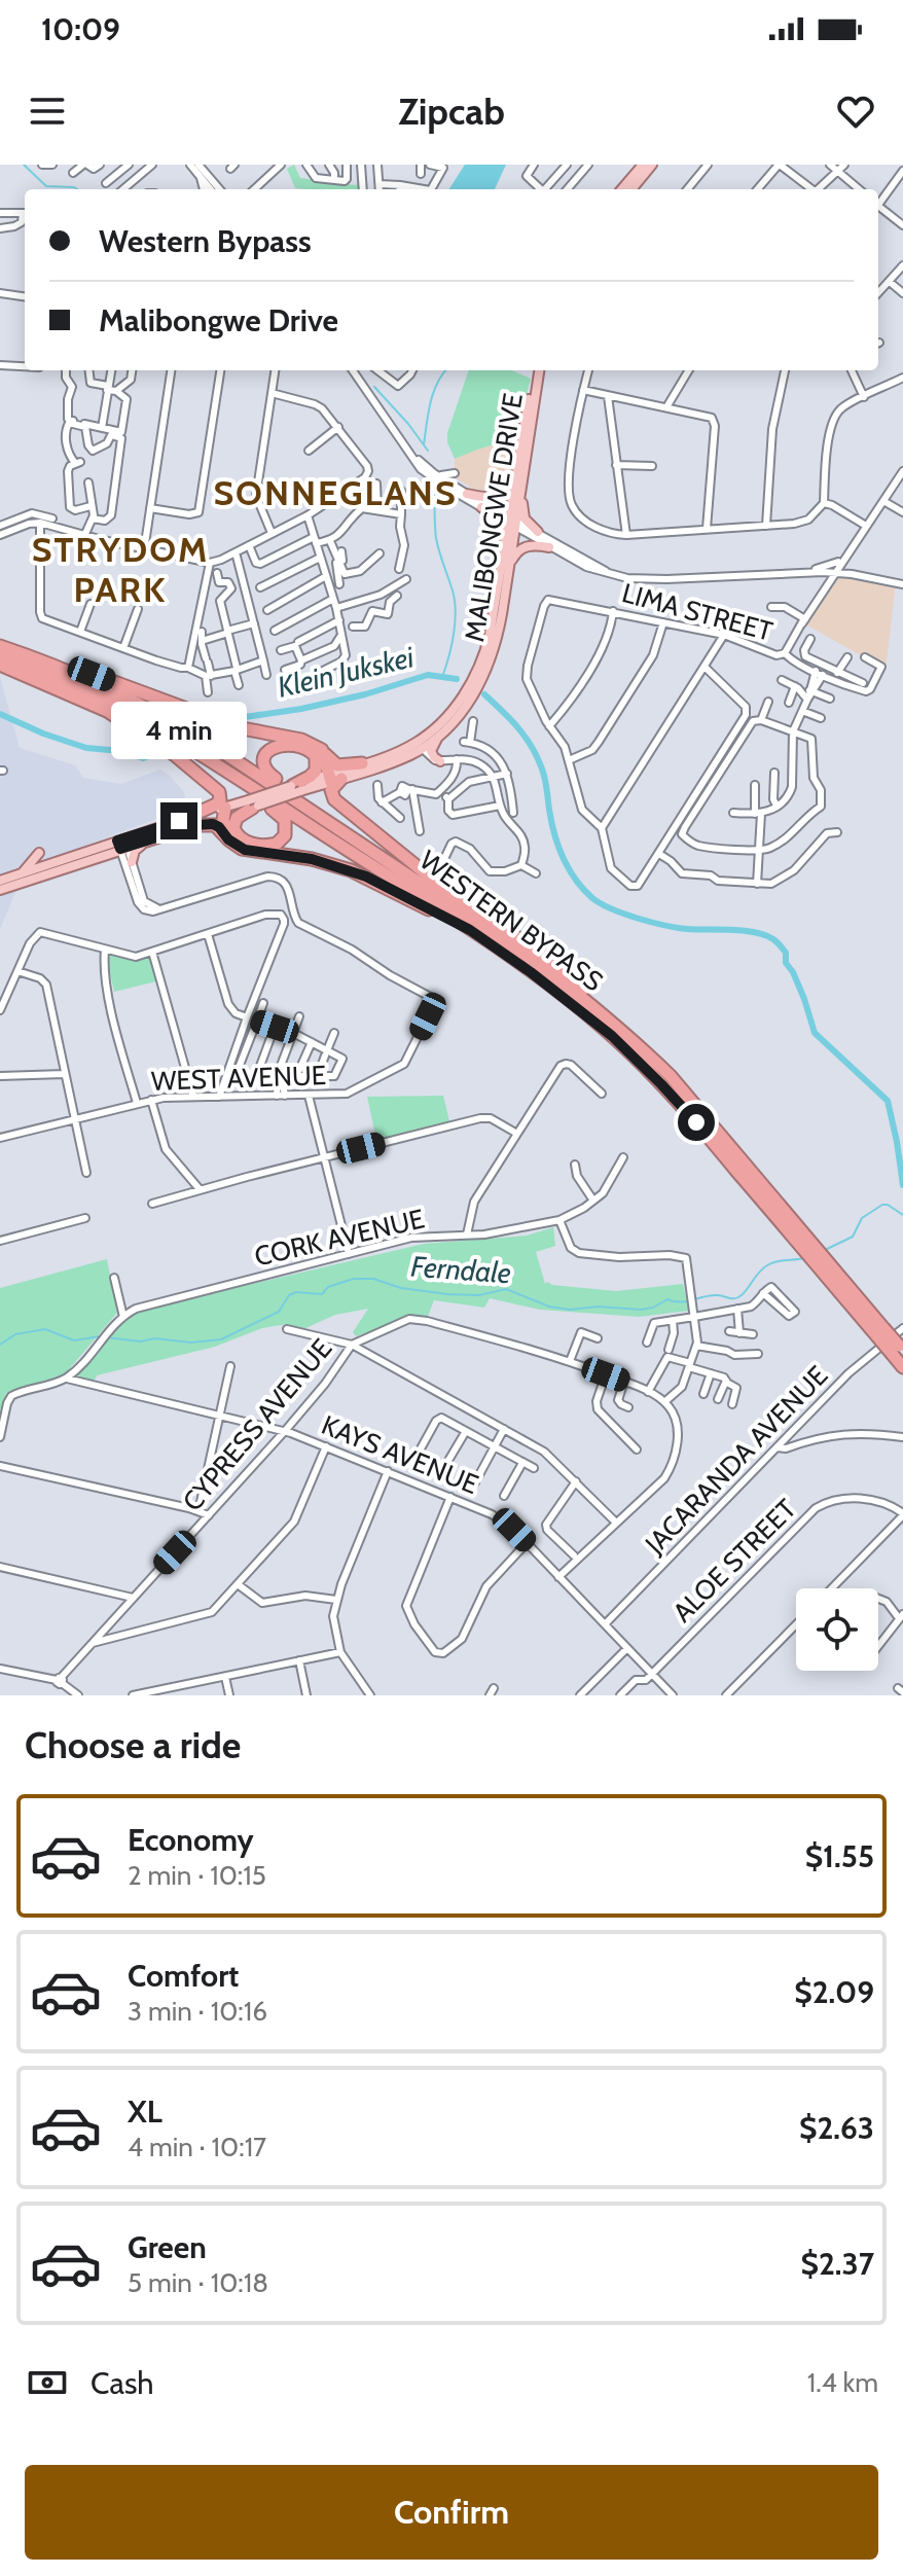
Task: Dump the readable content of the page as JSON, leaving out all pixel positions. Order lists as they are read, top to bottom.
{
  "streets": {
    "highway": ["WESTERN BYPASS"],
    "main road": ["MALIBONGWE DRIVE"],
    "street": [
      "LIMA STREET",
      "WEST AVENUE",
      "CORK AVENUE",
      "CYPRESS AVENUE",
      "KAYS AVENUE",
      "JACARANDA AVENUE",
      "ALOE STREET"
    ]
  },
  "crossings": [
    ["CORK AVENUE", "KAYS AVENUE"],
    ["CYPRESS AVENUE", "KAYS AVENUE"],
    ["KAYS AVENUE", "JACARANDA AVENUE"],
    ["KAYS AVENUE", "ALOE STREET"]
  ],
  "districts": ["SONNEGLANS", "STRYDOM PARK"],
  "water": ["Klein Jukskei", "Ferndale"],
  "page": {
    "status": "10:09",
    "header": "Zipcab",
    "banner": ["Western Bypass", "Malibongwe Drive"],
    "bubble": "4 min",
    "heading": "Choose a ride",
    "list": [
      {
        "name": "Economy",
        "note": "2 min · 10:15",
        "value": "$1.55"
      },
      {
        "name": "Comfort",
        "note": "3 min · 10:16",
        "value": "$2.09"
      },
      {
        "name": "XL",
        "note": "4 min · 10:17",
        "value": "$2.63"
      },
      {
        "name": "Green",
        "note": "5 min · 10:18",
        "value": "$2.37"
      }
    ],
    "pay": ["Cash", "1.4 km"],
    "buttons": "Confirm"
  }
}
